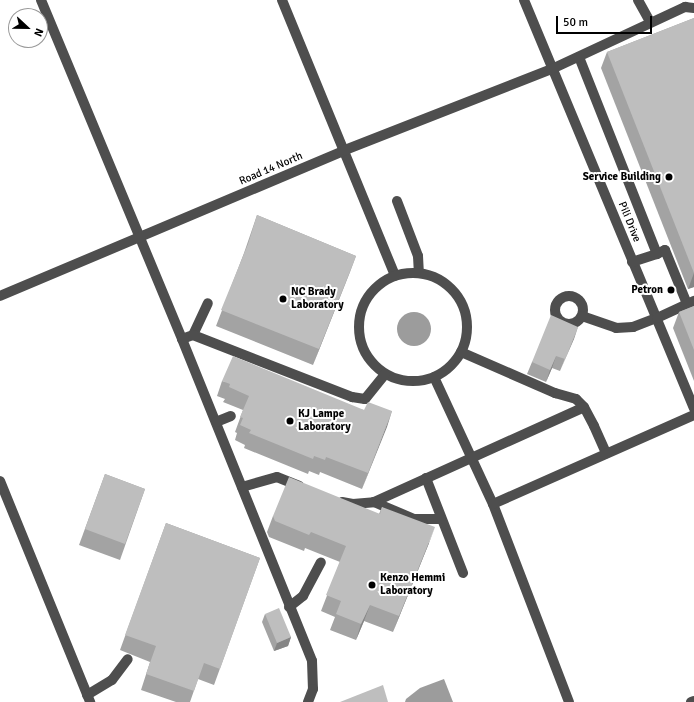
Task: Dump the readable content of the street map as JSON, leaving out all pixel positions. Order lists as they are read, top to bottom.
{
  "streets": {
    "street": ["Road 14 North", "Pili Drive"]
  },
  "crossings": [
    ["Road 14 North", "Pili Drive"]
  ],
  "places": [
    "Service Building",
    "Petron",
    "NC Brady Laboratory",
    "KJ Lampe Laboratory",
    "Kenzo Hemmi Laboratory"
  ],
  "scale_bar": "50 m",
  "north": "right"
}
